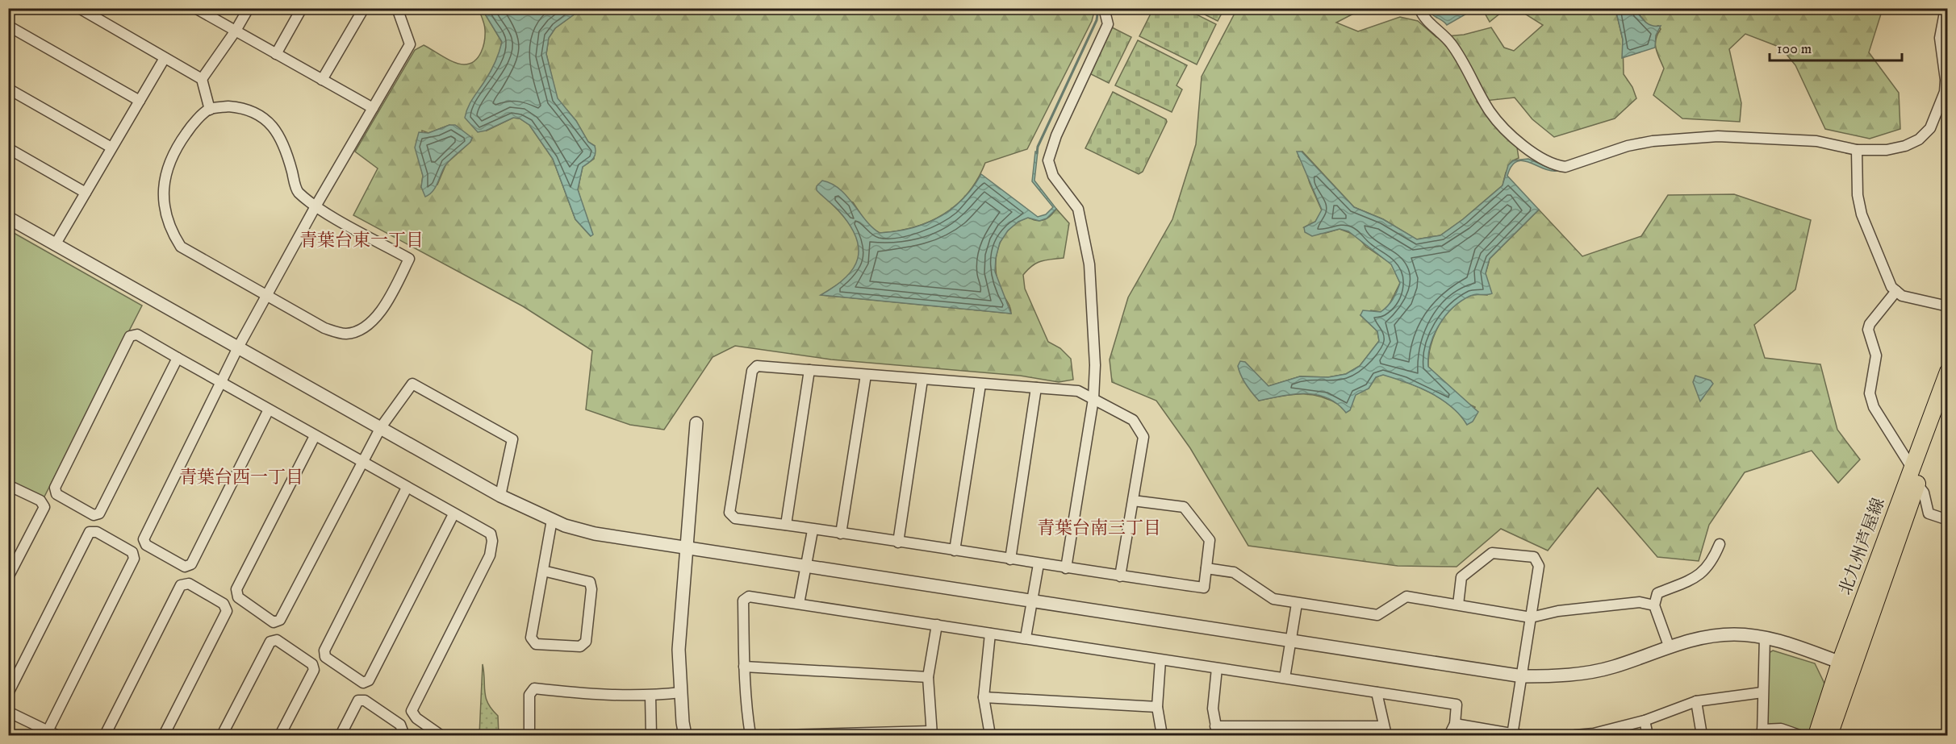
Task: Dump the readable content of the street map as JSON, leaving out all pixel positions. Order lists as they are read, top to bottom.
{
  "streets": {
    "main road": ["北九州芦屋線"]
  },
  "districts": ["青葉台東一丁目", "青葉台西一丁目", "青葉台南三丁目"],
  "scale_bar": "100 m"
}
